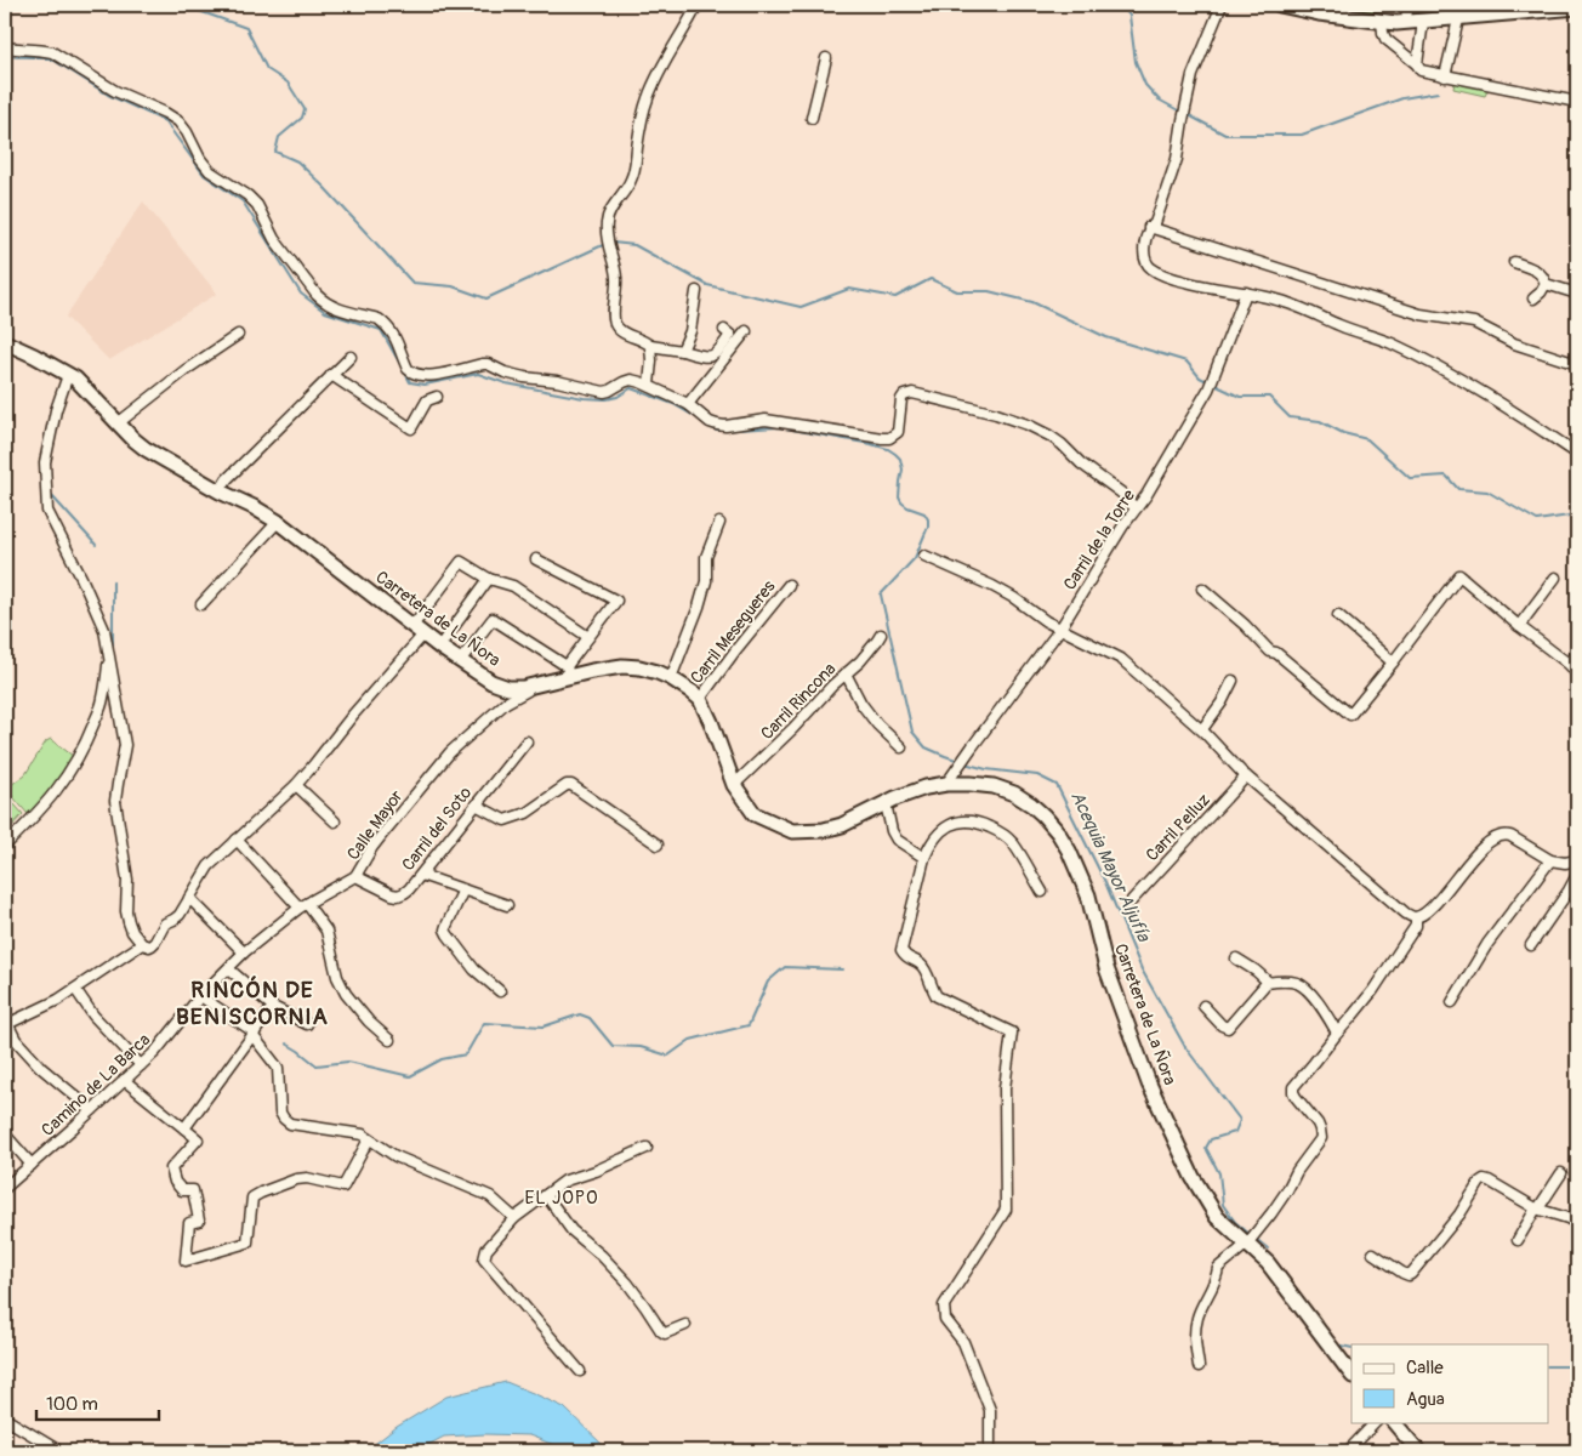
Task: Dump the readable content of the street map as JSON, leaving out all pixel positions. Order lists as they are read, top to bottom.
{
  "streets": {
    "main road": ["Carretera de La Ñora"],
    "street": [
      "Carril de la Torre",
      "Carril Mesegueres",
      "Carril Rincona",
      "Calle Mayor",
      "Carril Pelluz",
      "Carril del Soto",
      "Camino de La Barca"
    ]
  },
  "crossings": [
    ["Carril de la Torre", "Carretera de La Ñora"],
    ["Carretera de La Ñora", "Carril Mesegueres"],
    ["Carretera de La Ñora", "Carril Rincona"],
    ["Carretera de La Ñora", "Calle Mayor"],
    ["Calle Mayor", "Carril del Soto"],
    ["Calle Mayor", "Camino de La Barca"]
  ],
  "districts": ["RINCÓN DE BENISCORNIA", "EL JOPO"],
  "water": ["Acequia Mayor Aljufía"],
  "legend": ["Calle", "Agua"],
  "scale_bar": "100 m"
}
